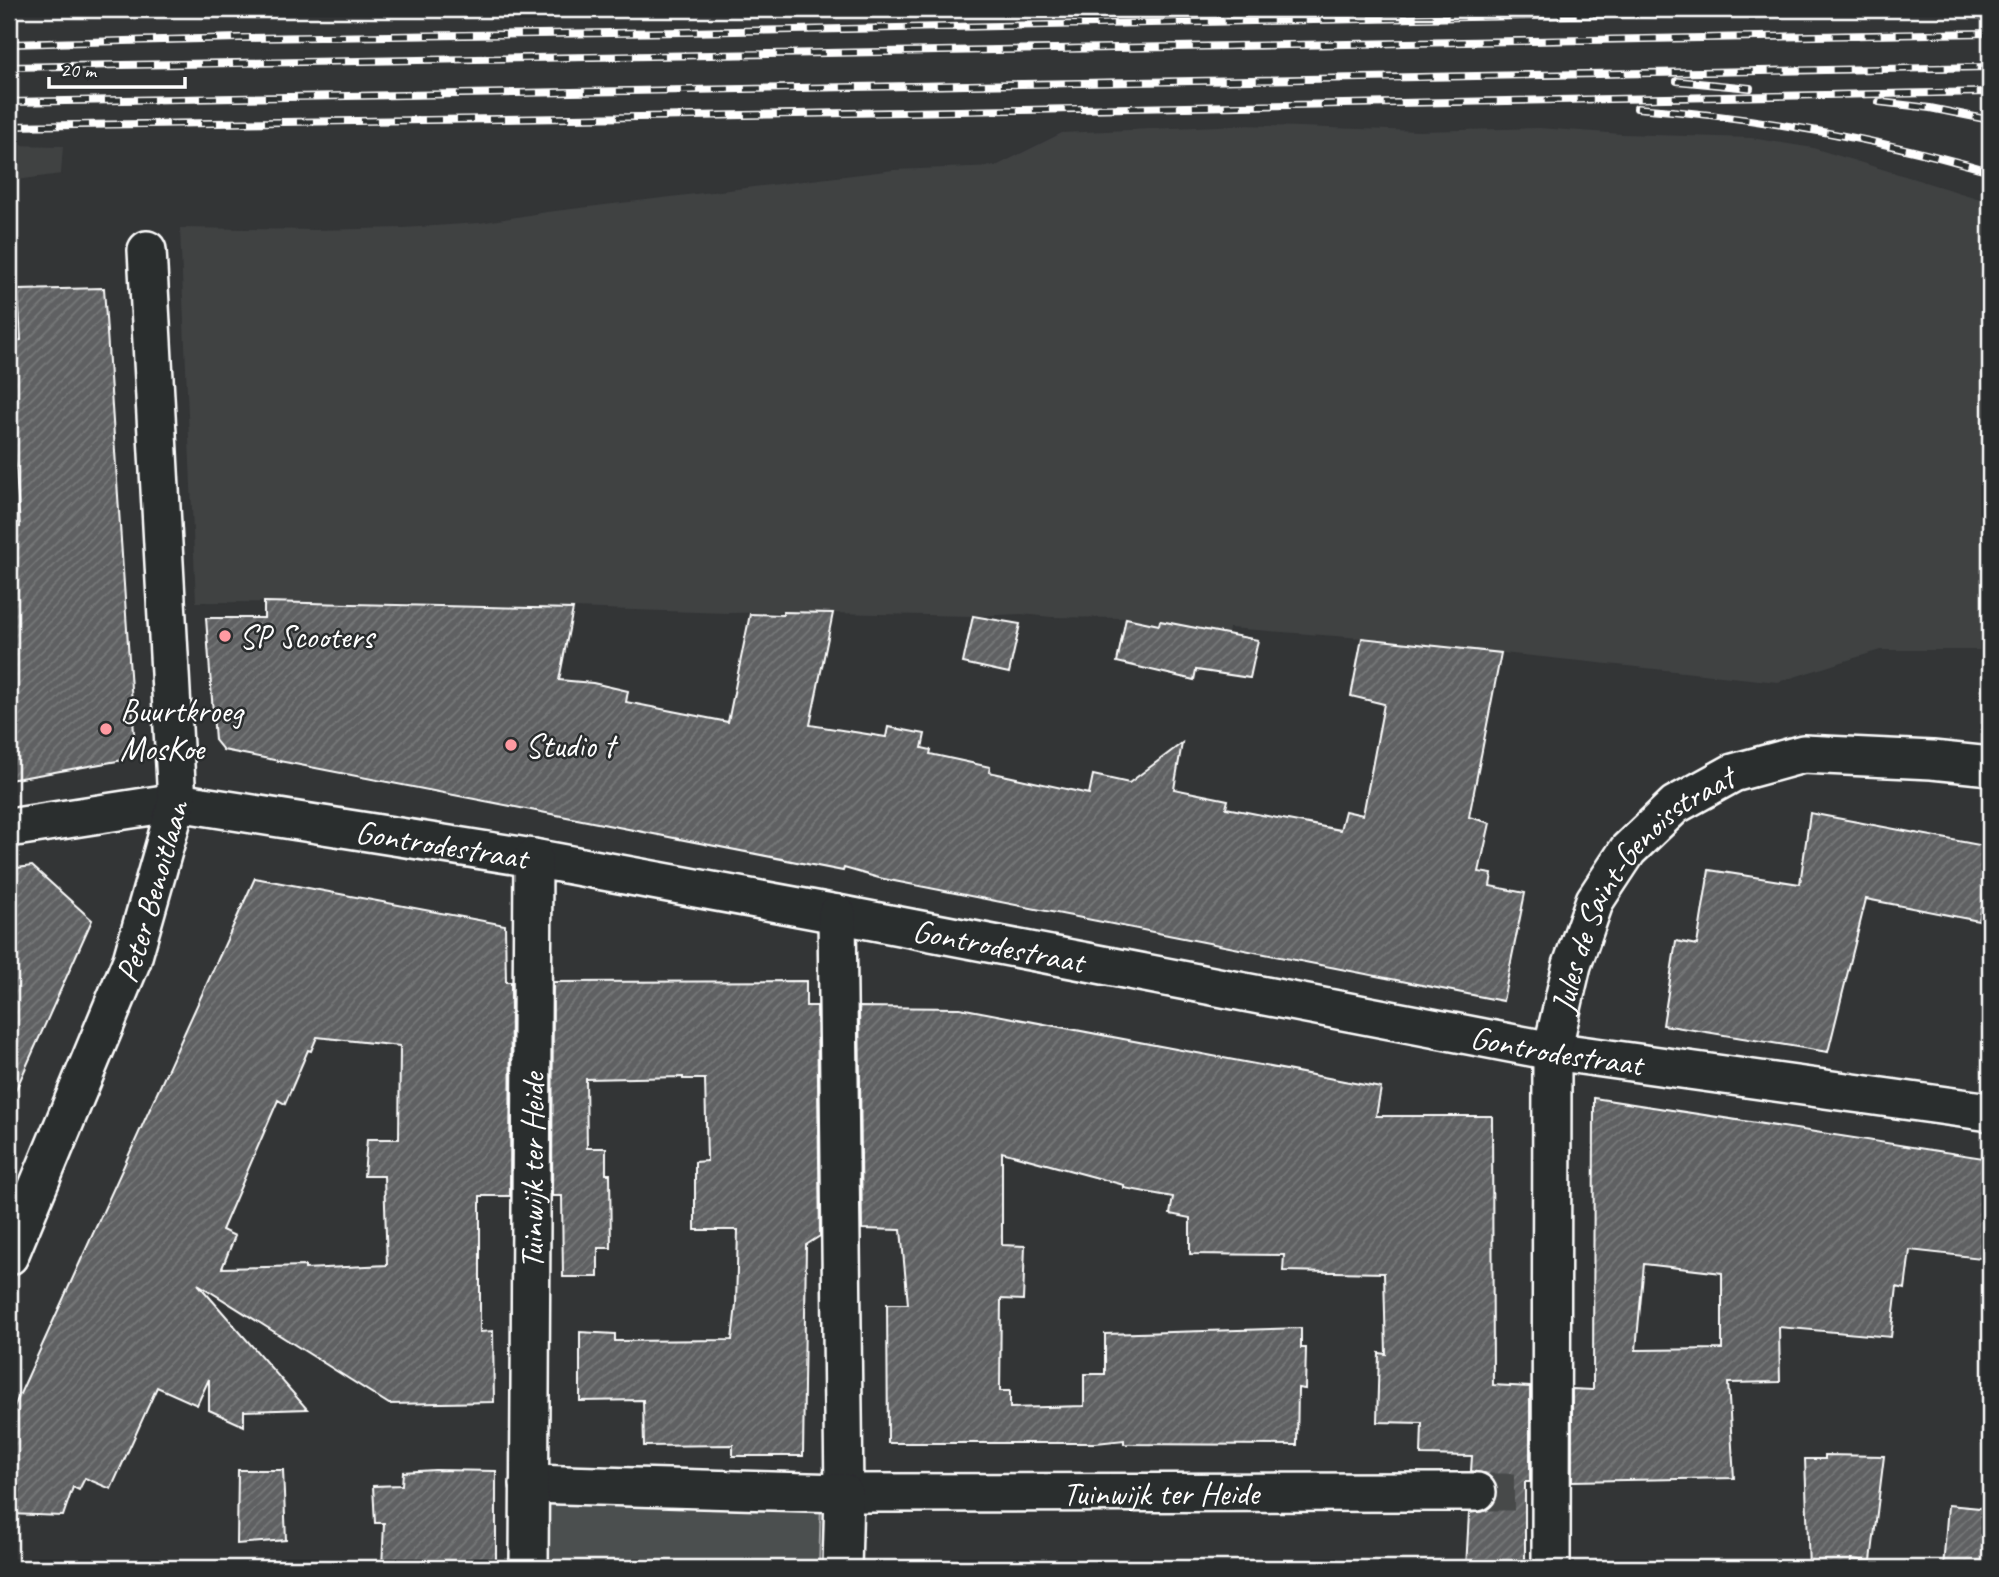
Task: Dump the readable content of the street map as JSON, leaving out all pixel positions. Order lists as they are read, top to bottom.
{
  "streets": {
    "street": [
      "Gontrodestraat",
      "Peter Benoitlaan",
      "Jules de Saint-Genoisstraat",
      "Tuinwijk ter Heide"
    ]
  },
  "crossings": [
    ["Gontrodestraat", "Peter Benoitlaan"],
    ["Gontrodestraat", "Jules de Saint-Genoisstraat"],
    ["Gontrodestraat", "Tuinwijk ter Heide"]
  ],
  "places": ["SP Scooters", "Buurtkroeg MosKoe", "Studio t"],
  "scale_bar": "20 m"
}
